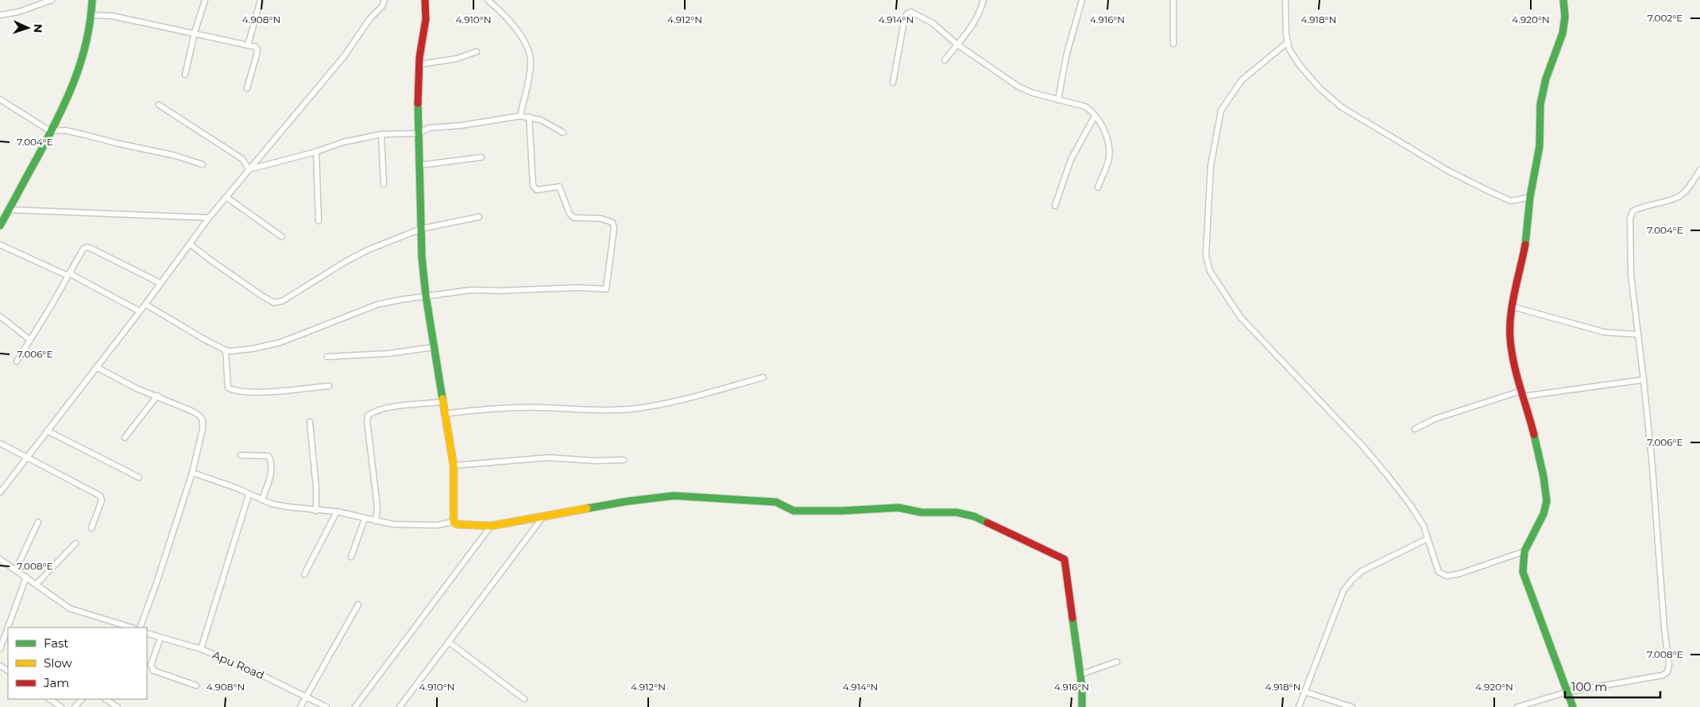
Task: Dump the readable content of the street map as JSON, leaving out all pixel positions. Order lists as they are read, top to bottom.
{
  "streets": {
    "street": ["Apu Road"]
  },
  "legend": ["Fast", "Slow", "Jam"],
  "scale_bar": "100 m",
  "north": "right",
  "coordinates": [
    "7.002°E",
    "4.908°N",
    "4.910°N",
    "4.912°N",
    "4.914°N",
    "4.916°N",
    "4.918°N",
    "4.920°N",
    "7.004°E",
    "7.006°E",
    "7.008°E"
  ]
}
